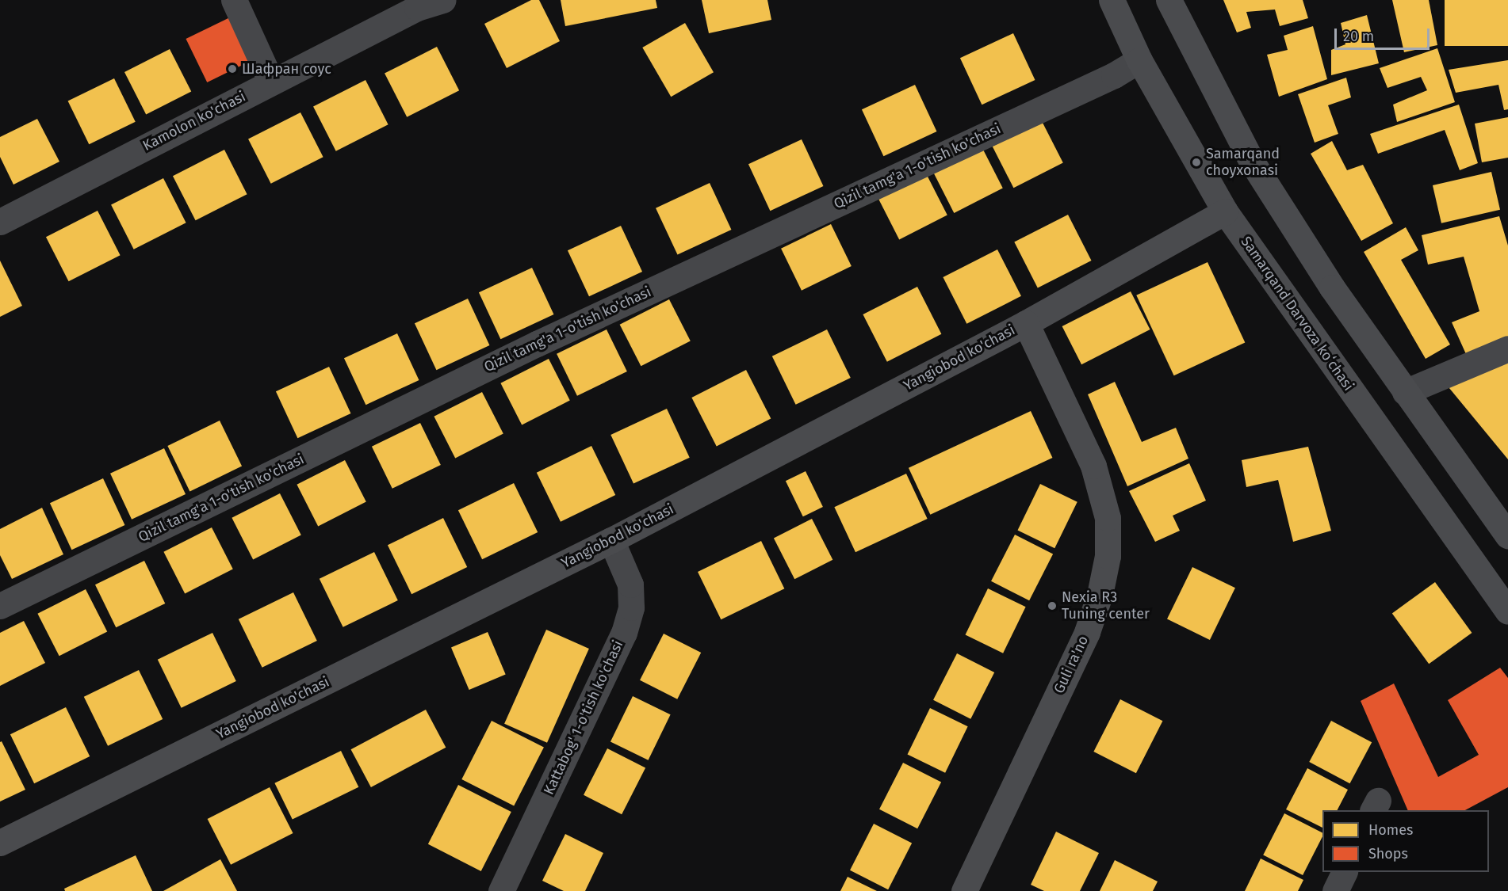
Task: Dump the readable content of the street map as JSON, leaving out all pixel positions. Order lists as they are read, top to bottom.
{
  "streets": {
    "street": [
      "Kamolon ko'chasi",
      "Qizil tamg'a 1-o'tish ko'chasi",
      "Samarqand Darvoza koʻchasi",
      "Yangiobod ko'chasi",
      "Guli ra'no",
      "Kattabog' 1-o'tish ko'chasi"
    ]
  },
  "crossings": [
    ["Qizil tamg'a 1-o'tish ko'chasi", "Samarqand Darvoza koʻchasi"],
    ["Samarqand Darvoza koʻchasi", "Yangiobod ko'chasi"],
    ["Yangiobod ko'chasi", "Guli ra'no"],
    ["Yangiobod ko'chasi", "Kattabog' 1-o'tish ko'chasi"]
  ],
  "places": ["Шафран соус", "Samarqand choyxonasi", "Nexia R3 Tuning center"],
  "legend": ["Homes", "Shops"],
  "scale_bar": "20 m"
}
